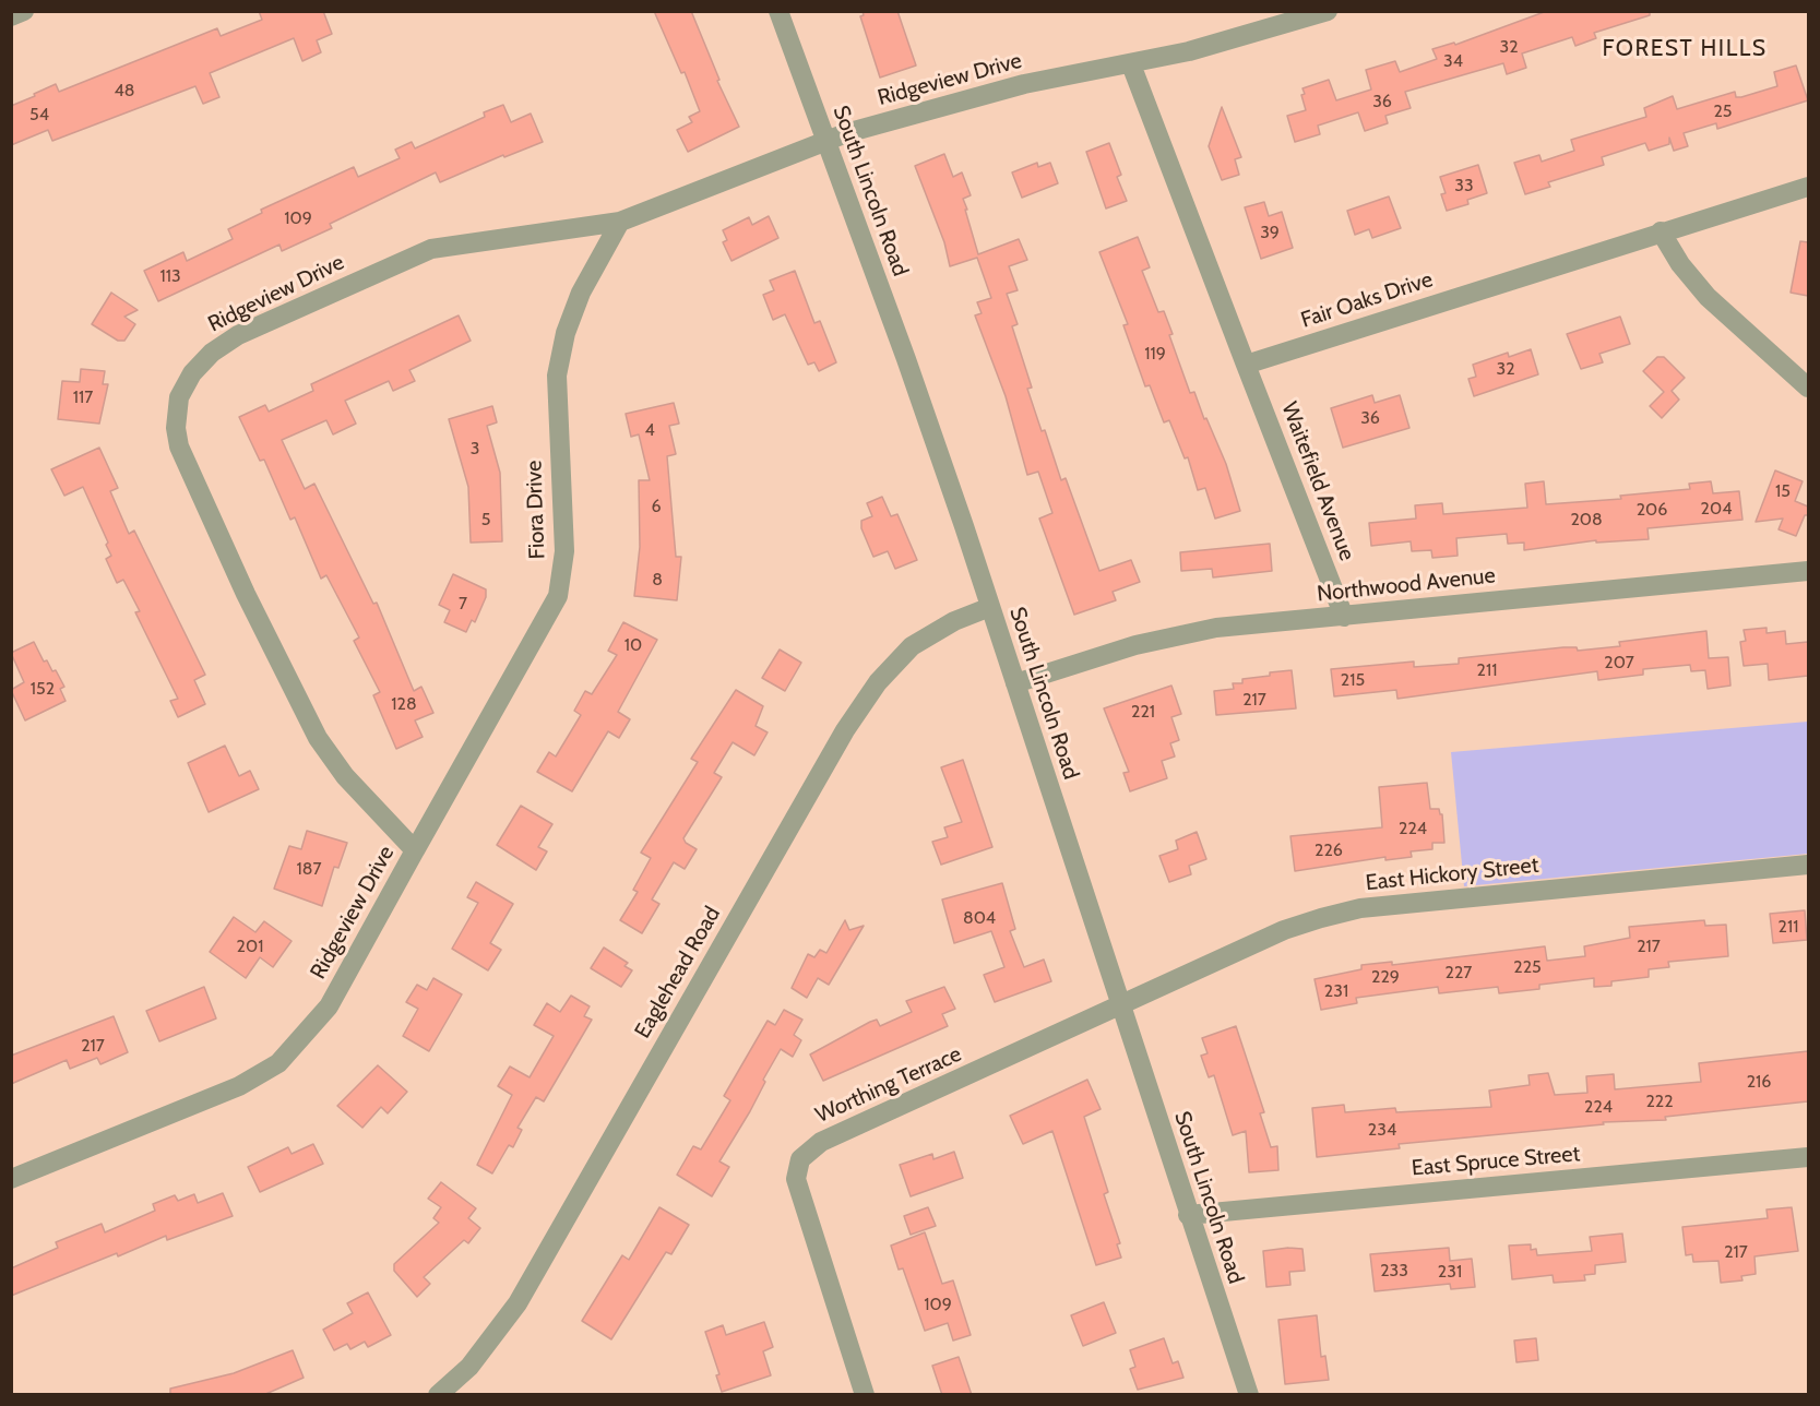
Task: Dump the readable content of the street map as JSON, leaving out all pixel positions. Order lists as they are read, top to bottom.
{
  "streets": {
    "street": [
      "Ridgeview Drive",
      "South Lincoln Road",
      "Fair Oaks Drive",
      "Waitefield Avenue",
      "Fiora Drive",
      "Northwood Avenue",
      "East Hickory Street",
      "Eaglehead Road",
      "Worthing Terrace",
      "East Spruce Street"
    ]
  },
  "crossings": [
    ["Ridgeview Drive", "South Lincoln Road"],
    ["Ridgeview Drive", "Fiora Drive"],
    ["South Lincoln Road", "Northwood Avenue"],
    ["South Lincoln Road", "East Hickory Street"],
    ["South Lincoln Road", "Eaglehead Road"],
    ["South Lincoln Road", "Worthing Terrace"],
    ["South Lincoln Road", "East Spruce Street"],
    ["Fair Oaks Drive", "Waitefield Avenue"],
    ["Waitefield Avenue", "Northwood Avenue"],
    ["East Hickory Street", "Worthing Terrace"]
  ],
  "districts": ["FOREST HILLS"],
  "house_numbers": [
    "32",
    "34",
    "48",
    "36",
    "25",
    "54",
    "33",
    "109",
    "39",
    "113",
    "119",
    "32",
    "117",
    "36",
    "4",
    "3",
    "15",
    "6",
    "204",
    "206",
    "5",
    "208",
    "8",
    "7",
    "10",
    "207",
    "211",
    "215",
    "152",
    "217",
    "128",
    "221",
    "224",
    "226",
    "187",
    "804",
    "211",
    "201",
    "217",
    "225",
    "227",
    "229",
    "231",
    "217",
    "216",
    "222",
    "224",
    "234",
    "217",
    "233",
    "231",
    "109"
  ]
}
